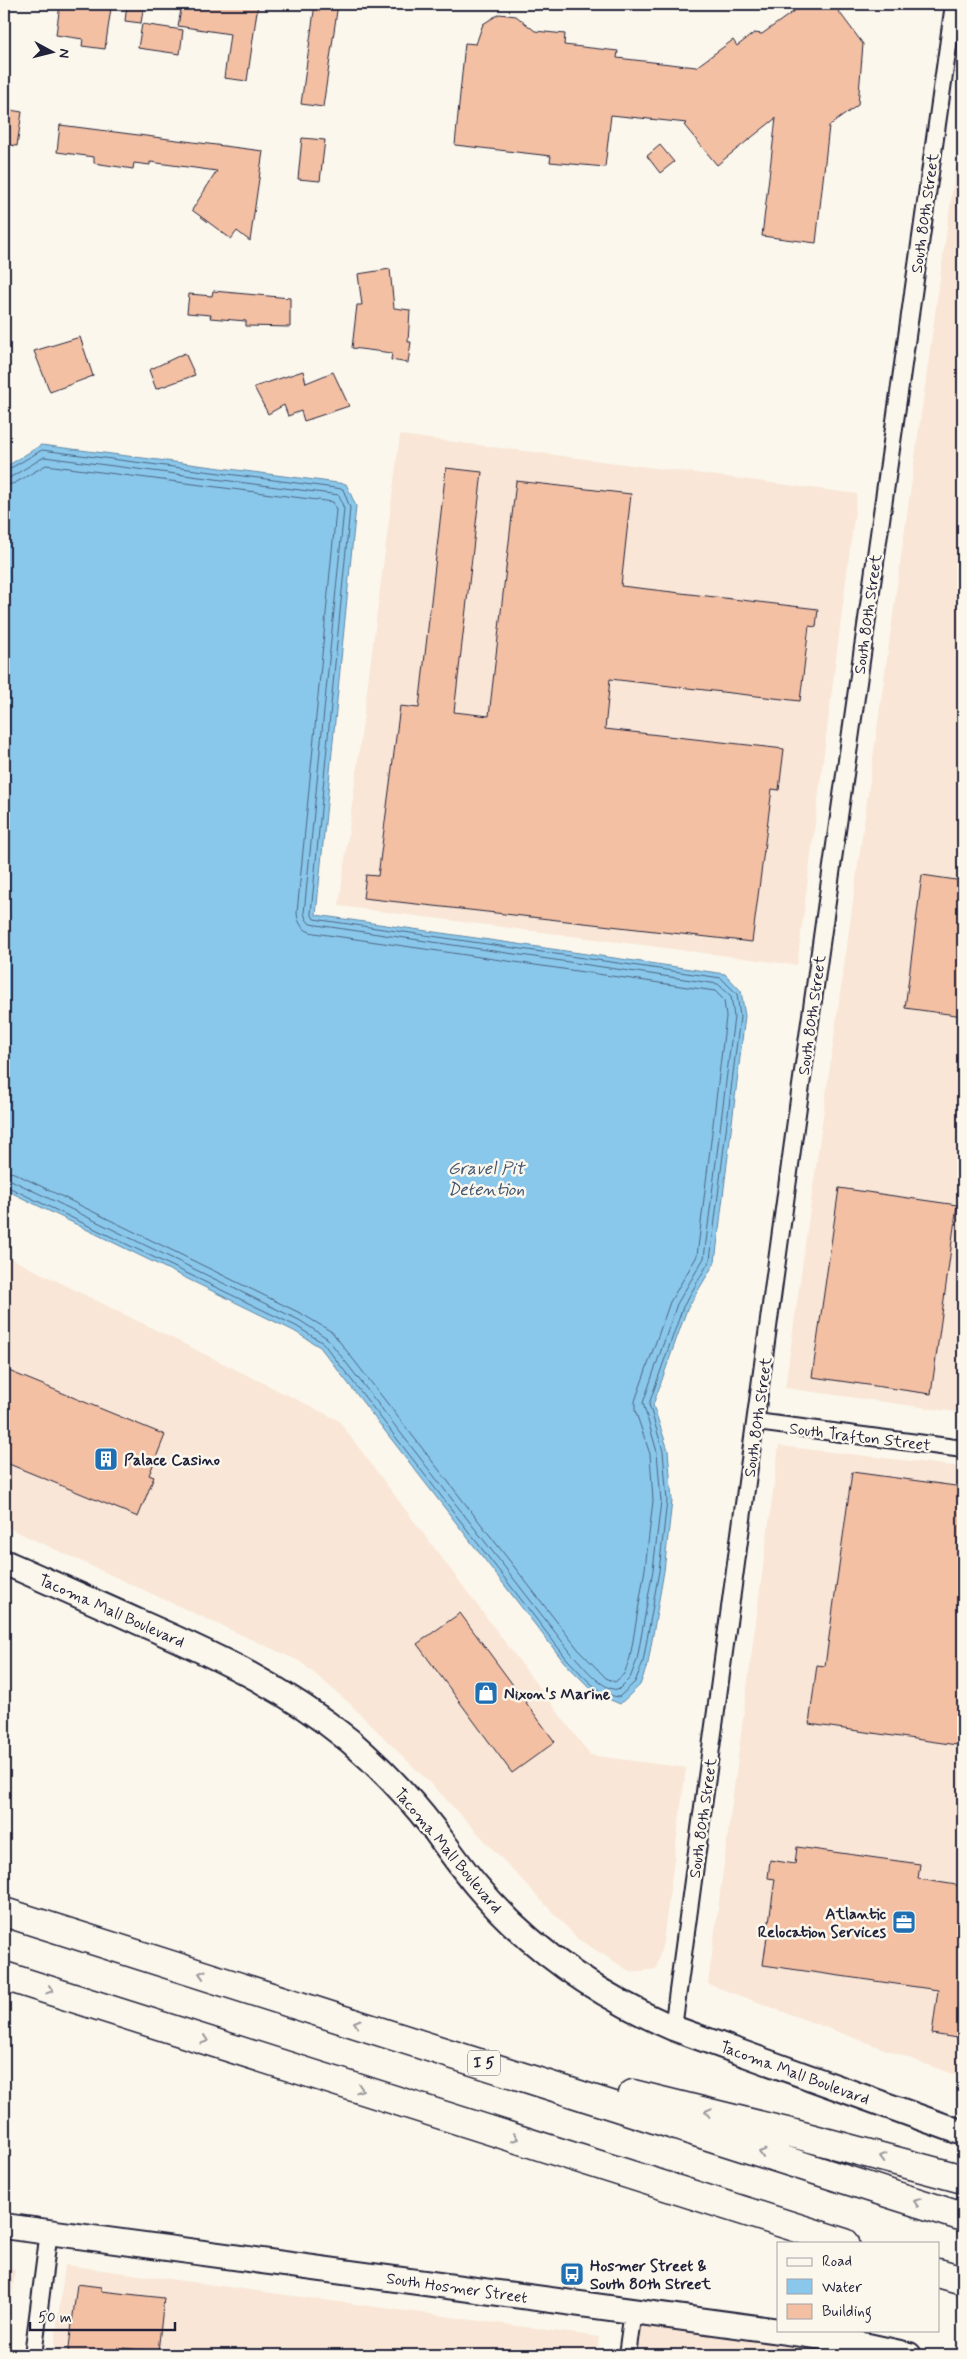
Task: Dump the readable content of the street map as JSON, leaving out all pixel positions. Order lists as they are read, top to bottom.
{
  "streets": {
    "highway": ["I 5"],
    "main road": ["Tacoma Mall Boulevard", "South Hosmer Street"],
    "street": ["South 80th Street", "South Trafton Street"]
  },
  "crossings": [
    ["South 80th Street", "South Trafton Street"],
    ["South 80th Street", "Tacoma Mall Boulevard"]
  ],
  "water": ["Gravel Pit Detention"],
  "places": {
    "building": ["Palace Casino"],
    "shop": ["Nixon's Marine"],
    "office": ["Atlantic Relocation Services"],
    "bus stop": ["Hosmer Street & South 80th Street"]
  },
  "legend": ["Road", "Water", "Building"],
  "scale_bar": "50 m",
  "north": "right"
}
